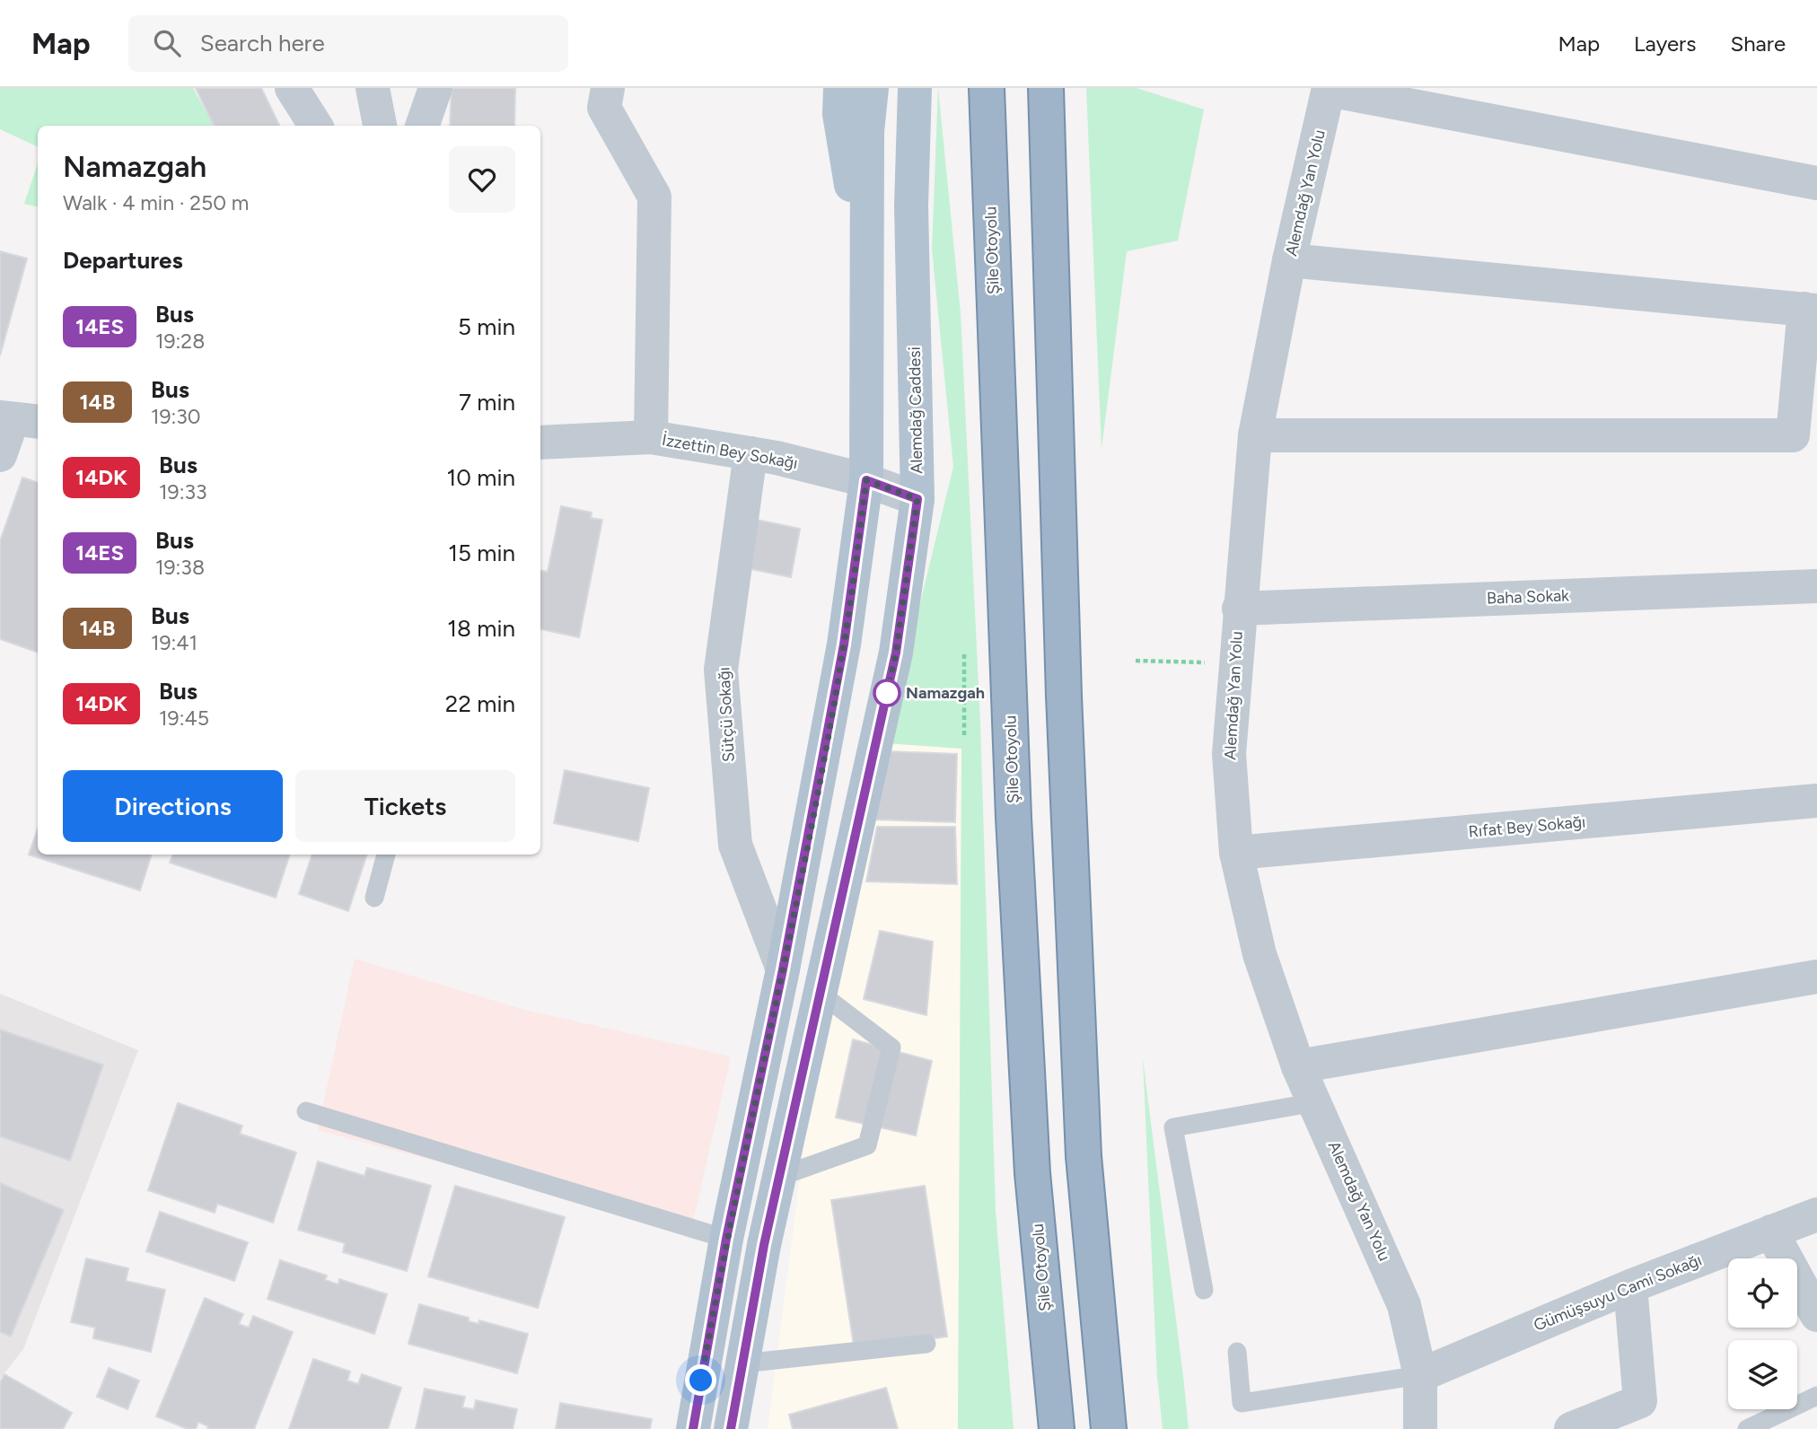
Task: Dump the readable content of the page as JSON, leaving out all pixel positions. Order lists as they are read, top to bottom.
{
  "streets": {
    "highway": ["Şile Otoyolu"],
    "main road": ["Alemdağ Caddesi"],
    "street": [
      "Alemdağ Yan Yolu",
      "İzzettin Bey Sokağı",
      "Baha Sokak",
      "Sütçü Sokağı",
      "Rıfat Bey Sokağı",
      "Gümüşsuyu Cami Sokağı"
    ]
  },
  "crossings": [
    ["Alemdağ Yan Yolu", "Baha Sokak"],
    ["Alemdağ Yan Yolu", "Rıfat Bey Sokağı"],
    ["Alemdağ Yan Yolu", "Gümüşsuyu Cami Sokağı"],
    ["Alemdağ Caddesi", "İzzettin Bey Sokağı"],
    ["İzzettin Bey Sokağı", "Sütçü Sokağı"]
  ],
  "places": ["Namazgah"],
  "lines": ["bus line 14ES"],
  "page": {
    "header": "Map",
    "search": "Search here",
    "nav": ["Map", "Layers", "Share"],
    "heading": [
      ["Namazgah", "Walk · 4 min · 250 m"],
      "Departures"
    ],
    "list": [
      {
        "mark": "14ES",
        "name": "Bus",
        "note": "19:28",
        "value": "5 min"
      },
      {
        "mark": "14B",
        "name": "Bus",
        "note": "19:30",
        "value": "7 min"
      },
      {
        "mark": "14DK",
        "name": "Bus",
        "note": "19:33",
        "value": "10 min"
      },
      {
        "mark": "14ES",
        "name": "Bus",
        "note": "19:38",
        "value": "15 min"
      },
      {
        "mark": "14B",
        "name": "Bus",
        "note": "19:41",
        "value": "18 min"
      },
      {
        "mark": "14DK",
        "name": "Bus",
        "note": "19:45",
        "value": "22 min"
      }
    ],
    "buttons": ["Directions", "Tickets"]
  }
}
